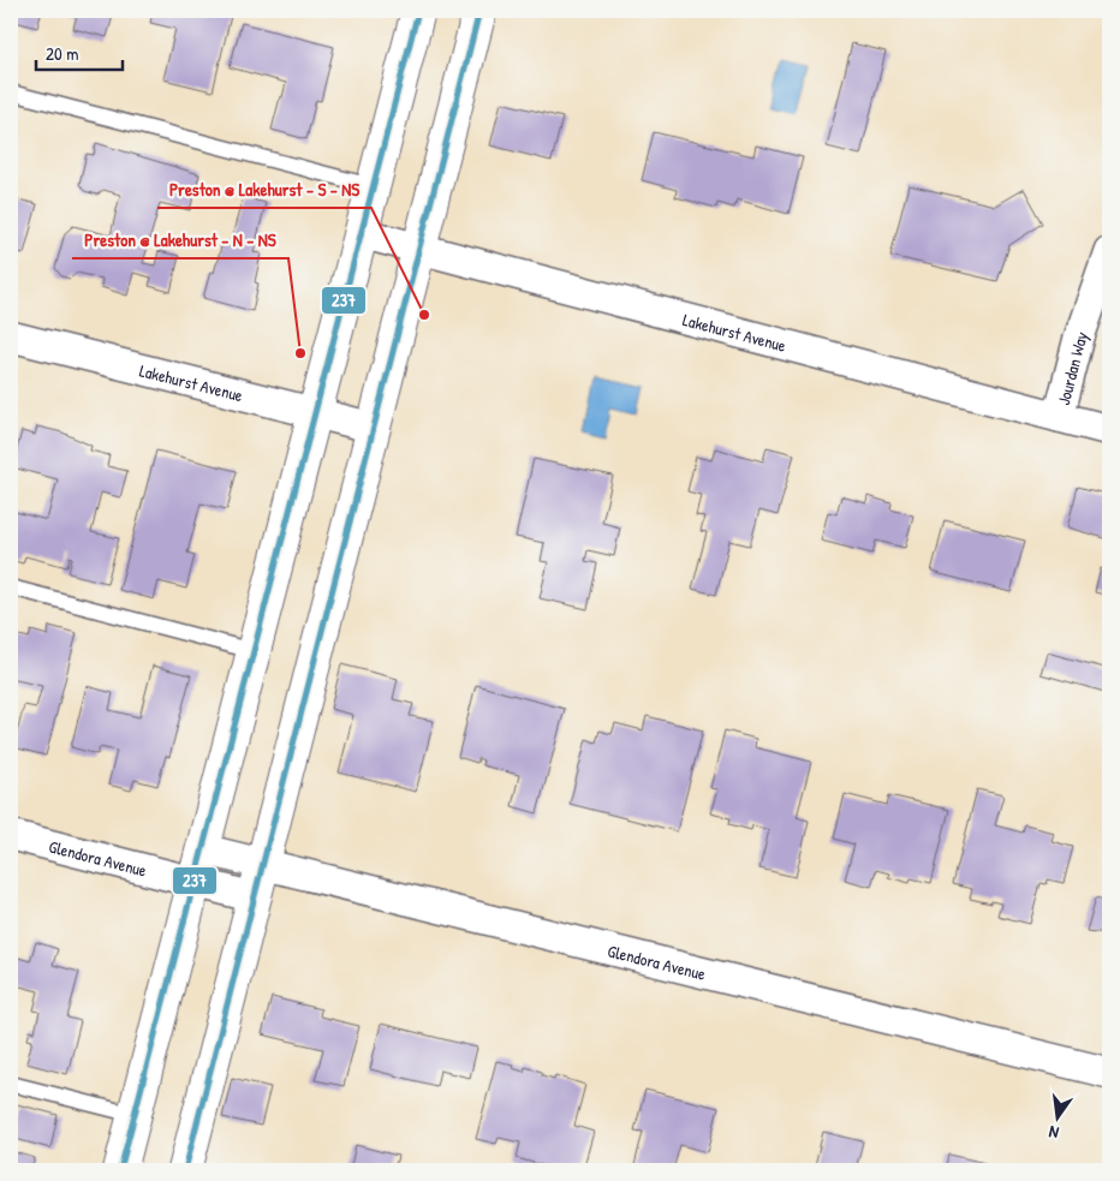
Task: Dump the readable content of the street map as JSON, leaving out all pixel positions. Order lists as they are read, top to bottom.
{
  "streets": {
    "street": ["Lakehurst Avenue", "Jourdan Way", "Glendora Avenue"]
  },
  "crossings": [
    ["Lakehurst Avenue", "Jourdan Way"]
  ],
  "places": ["Preston @ Lakehurst - S - NS", "Preston @ Lakehurst - N - NS"],
  "lines": ["transit line 237"],
  "scale_bar": "20 m",
  "north": "bottom"
}
